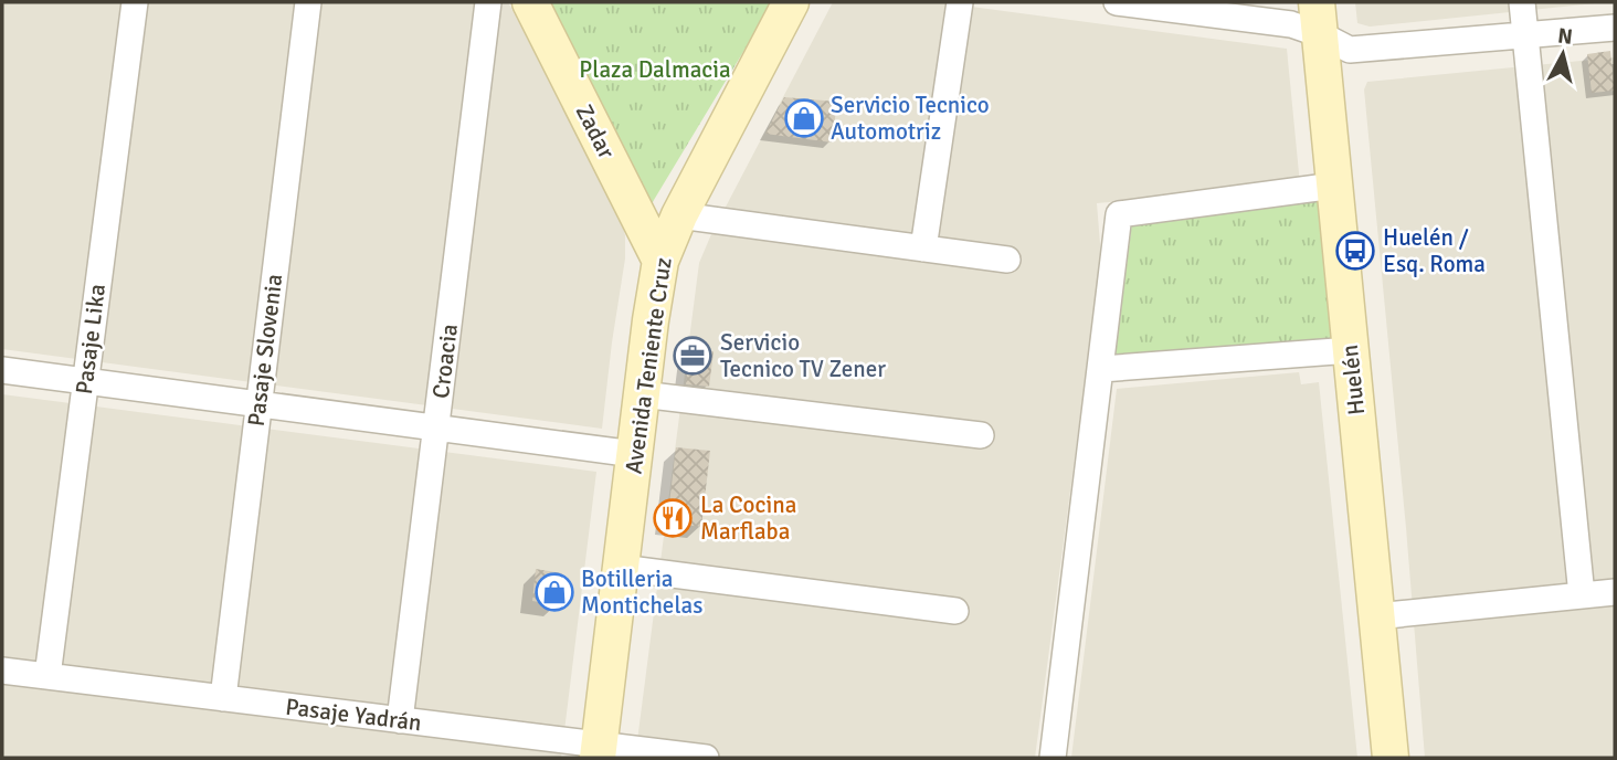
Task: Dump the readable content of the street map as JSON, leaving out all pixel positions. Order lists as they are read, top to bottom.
{
  "streets": {
    "main road": ["Zadar", "Avenida Teniente Cruz", "Huelén"],
    "street": [
      "Pasaje Lika",
      "Pasaje Slovenia",
      "Croacia",
      "Pasaje Yadrán"
    ]
  },
  "crossings": [
    ["Zadar", "Avenida Teniente Cruz"],
    ["Pasaje Lika", "Pasaje Yadrán"],
    ["Pasaje Slovenia", "Pasaje Yadrán"],
    ["Croacia", "Pasaje Yadrán"],
    ["Avenida Teniente Cruz", "Pasaje Yadrán"]
  ],
  "parks": ["Plaza Dalmacia"],
  "places": {
    "shop": ["Servicio Tecnico Automotriz", "Botilleria Montichelas"],
    "bus stop": ["Huelén / Esq. Roma"],
    "office": ["Servicio Tecnico TV Zener"],
    "restaurant": ["La Cocina Marflaba"]
  },
  "north": "top"
}
